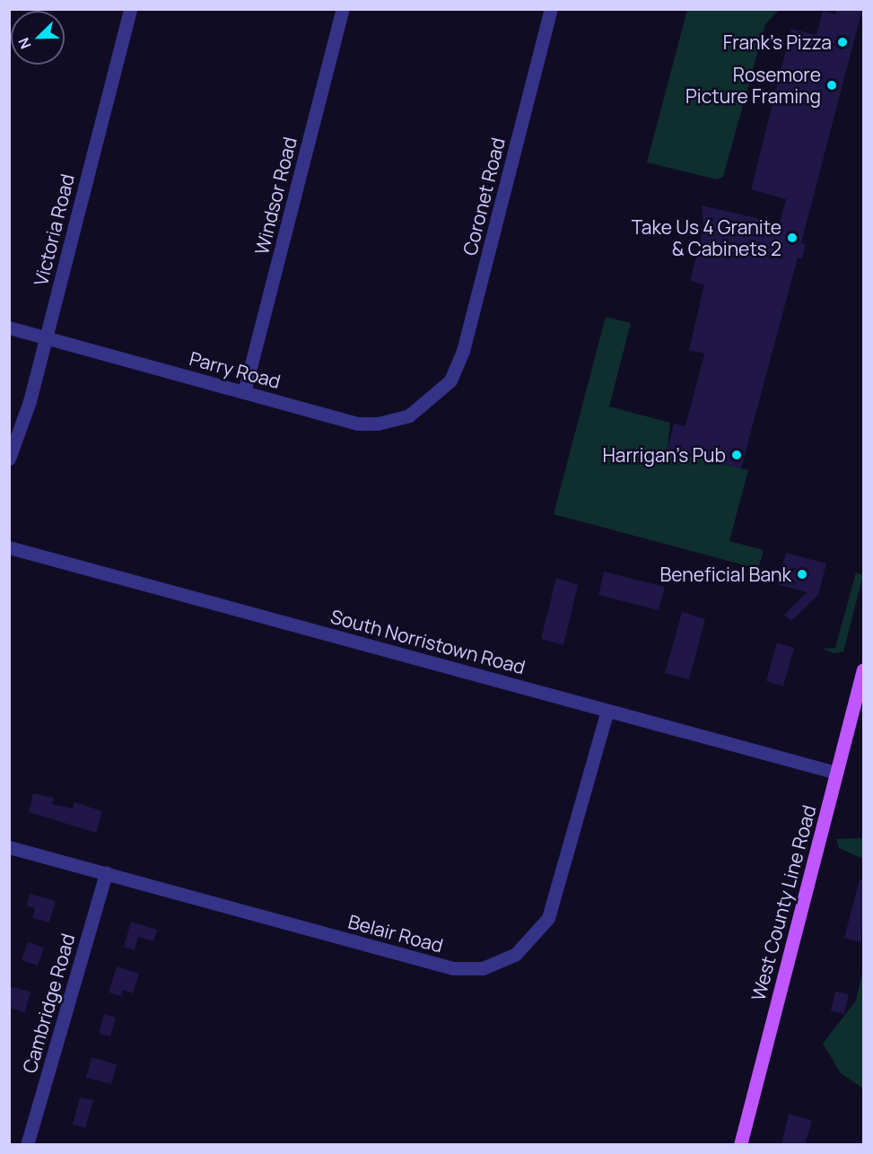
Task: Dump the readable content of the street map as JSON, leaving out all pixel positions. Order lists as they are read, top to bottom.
{
  "streets": {
    "main road": ["West County Line Road"],
    "street": [
      "Windsor Road",
      "Coronet Road",
      "Victoria Road",
      "Parry Road",
      "South Norristown Road",
      "Belair Road",
      "Cambridge Road"
    ]
  },
  "crossings": [
    ["Windsor Road", "Parry Road"],
    ["Coronet Road", "Parry Road"],
    ["Victoria Road", "Parry Road"],
    ["South Norristown Road", "West County Line Road"],
    ["South Norristown Road", "Belair Road"],
    ["Belair Road", "Cambridge Road"]
  ],
  "places": [
    "Frank's Pizza",
    "Rosemore Picture Framing",
    "Take Us 4 Granite & Cabinets 2",
    "Harrigan's Pub",
    "Beneficial Bank"
  ],
  "north": "bottom left"
}
